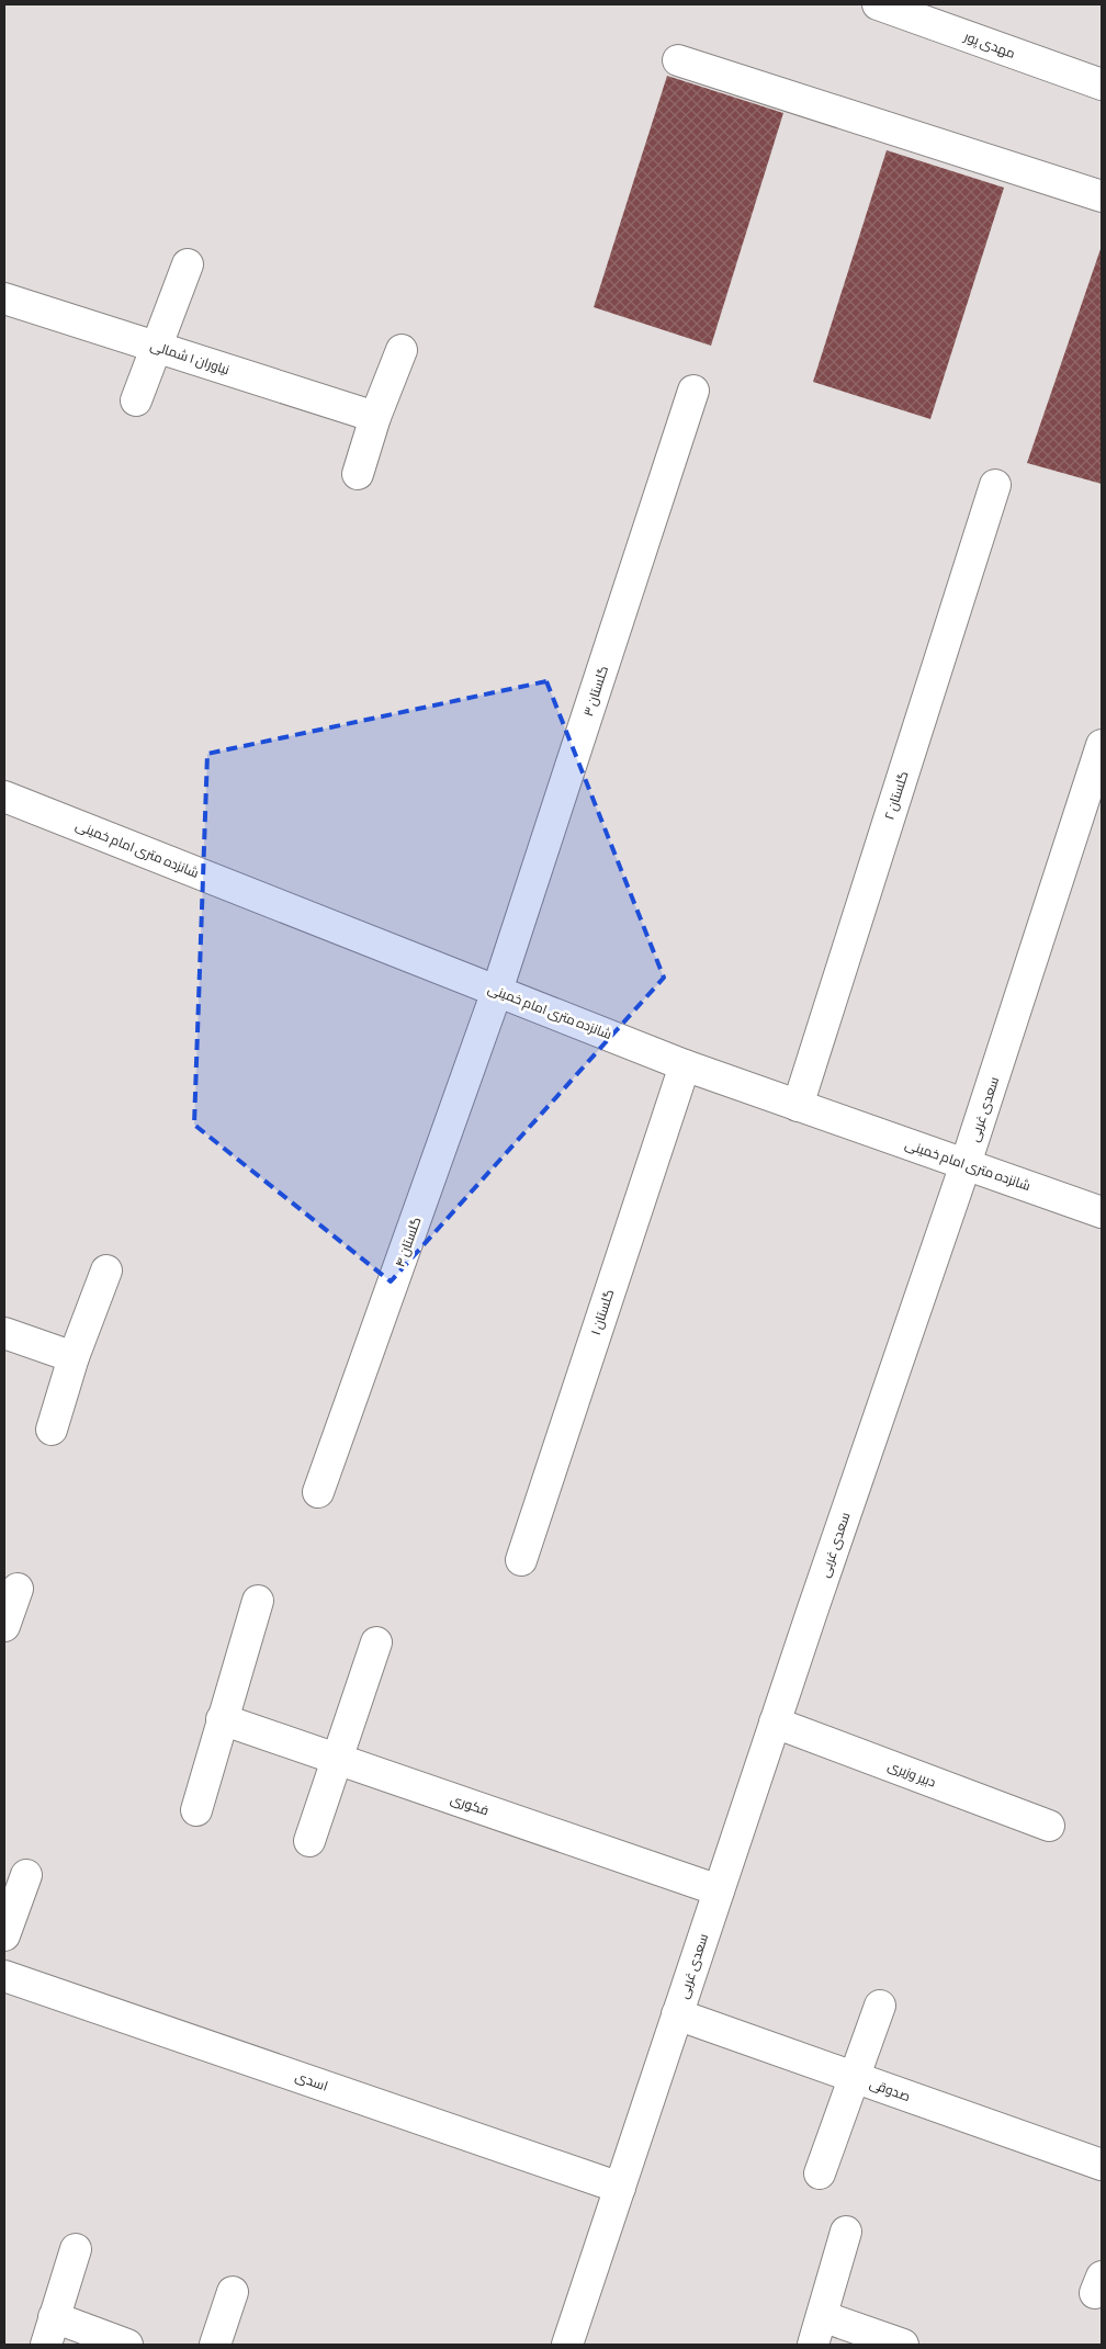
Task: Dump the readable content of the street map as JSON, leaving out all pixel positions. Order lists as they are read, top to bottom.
{
  "streets": {
    "street": [
      "مهدی پور",
      "نیاوران ۱ شمالی",
      "گلستان ۳",
      "گلستان ۲",
      "شانزده متری امام خمینی",
      "سعدی غربی",
      "گلستان ۴",
      "گلستان ۱",
      "دبیر وزیری",
      "فکوری",
      "اسدی",
      "صدوقی"
    ]
  },
  "crossings": [
    ["گلستان ۳", "شانزده متری امام خمینی"],
    ["گلستان ۳", "گلستان ۴"],
    ["گلستان ۲", "شانزده متری امام خمینی"],
    ["شانزده متری امام خمینی", "سعدی غربی"],
    ["شانزده متری امام خمینی", "گلستان ۴"],
    ["شانزده متری امام خمینی", "گلستان ۱"],
    ["سعدی غربی", "دبیر وزیری"],
    ["سعدی غربی", "فکوری"],
    ["سعدی غربی", "اسدی"],
    ["سعدی غربی", "صدوقی"]
  ]
}
